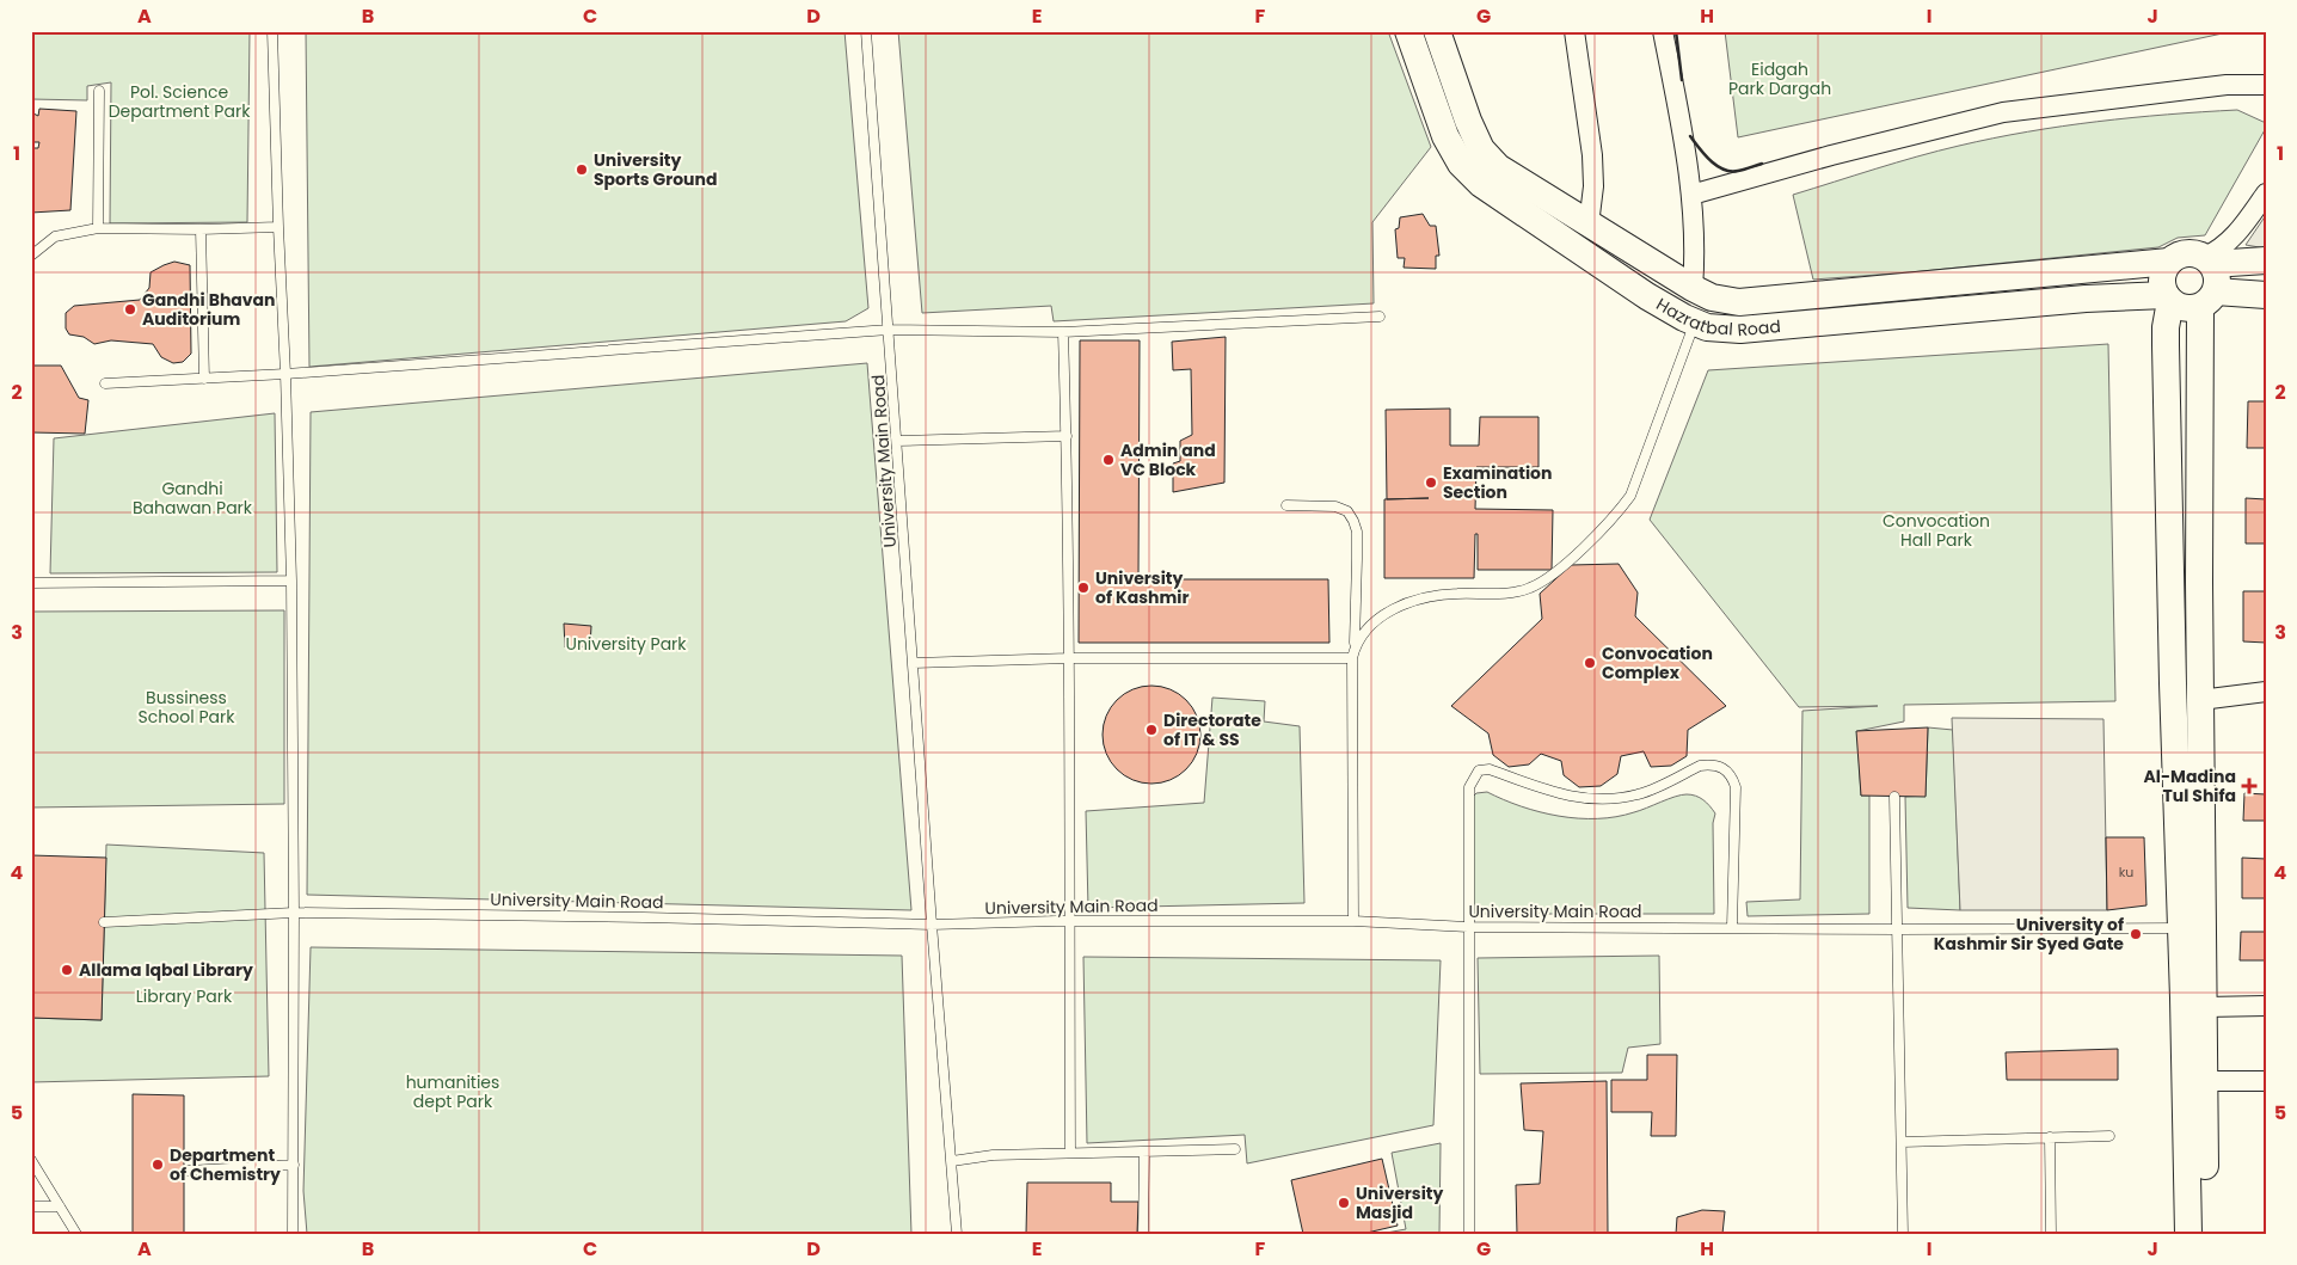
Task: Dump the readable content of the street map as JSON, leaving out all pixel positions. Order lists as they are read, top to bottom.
{
  "streets": {
    "main road": ["Hazratbal Road"],
    "lane": ["University Main Road"]
  },
  "parks": [
    "Eidgah Park Dargah",
    "Pol. Science Department Park",
    "Gandhi Bahawan Park",
    "Convocation Hall Park",
    "University Park",
    "Bussiness School Park",
    "Library Park",
    "humanities dept Park"
  ],
  "places": {
    "other": [
      "University Sports Ground",
      "Gandhi Bhavan Auditorium",
      "Admin and VC Block",
      "Examination Section",
      "University of Kashmir",
      "Convocation Complex",
      "Directorate of IT & SS",
      "University of Kashmir Sir Syed Gate",
      "Allama Iqbal Library",
      "Department of Chemistry",
      "University Masjid"
    ],
    "health": ["Al-Madina Tul Shifa"]
  },
  "house_numbers": ["ku"],
  "grid": {
    "columns": [
      "A",
      "B",
      "C",
      "D",
      "E",
      "F",
      "G",
      "H",
      "I",
      "J"
    ],
    "rows": [
      "1",
      "2",
      "3",
      "4",
      "5"
    ]
  }
}
